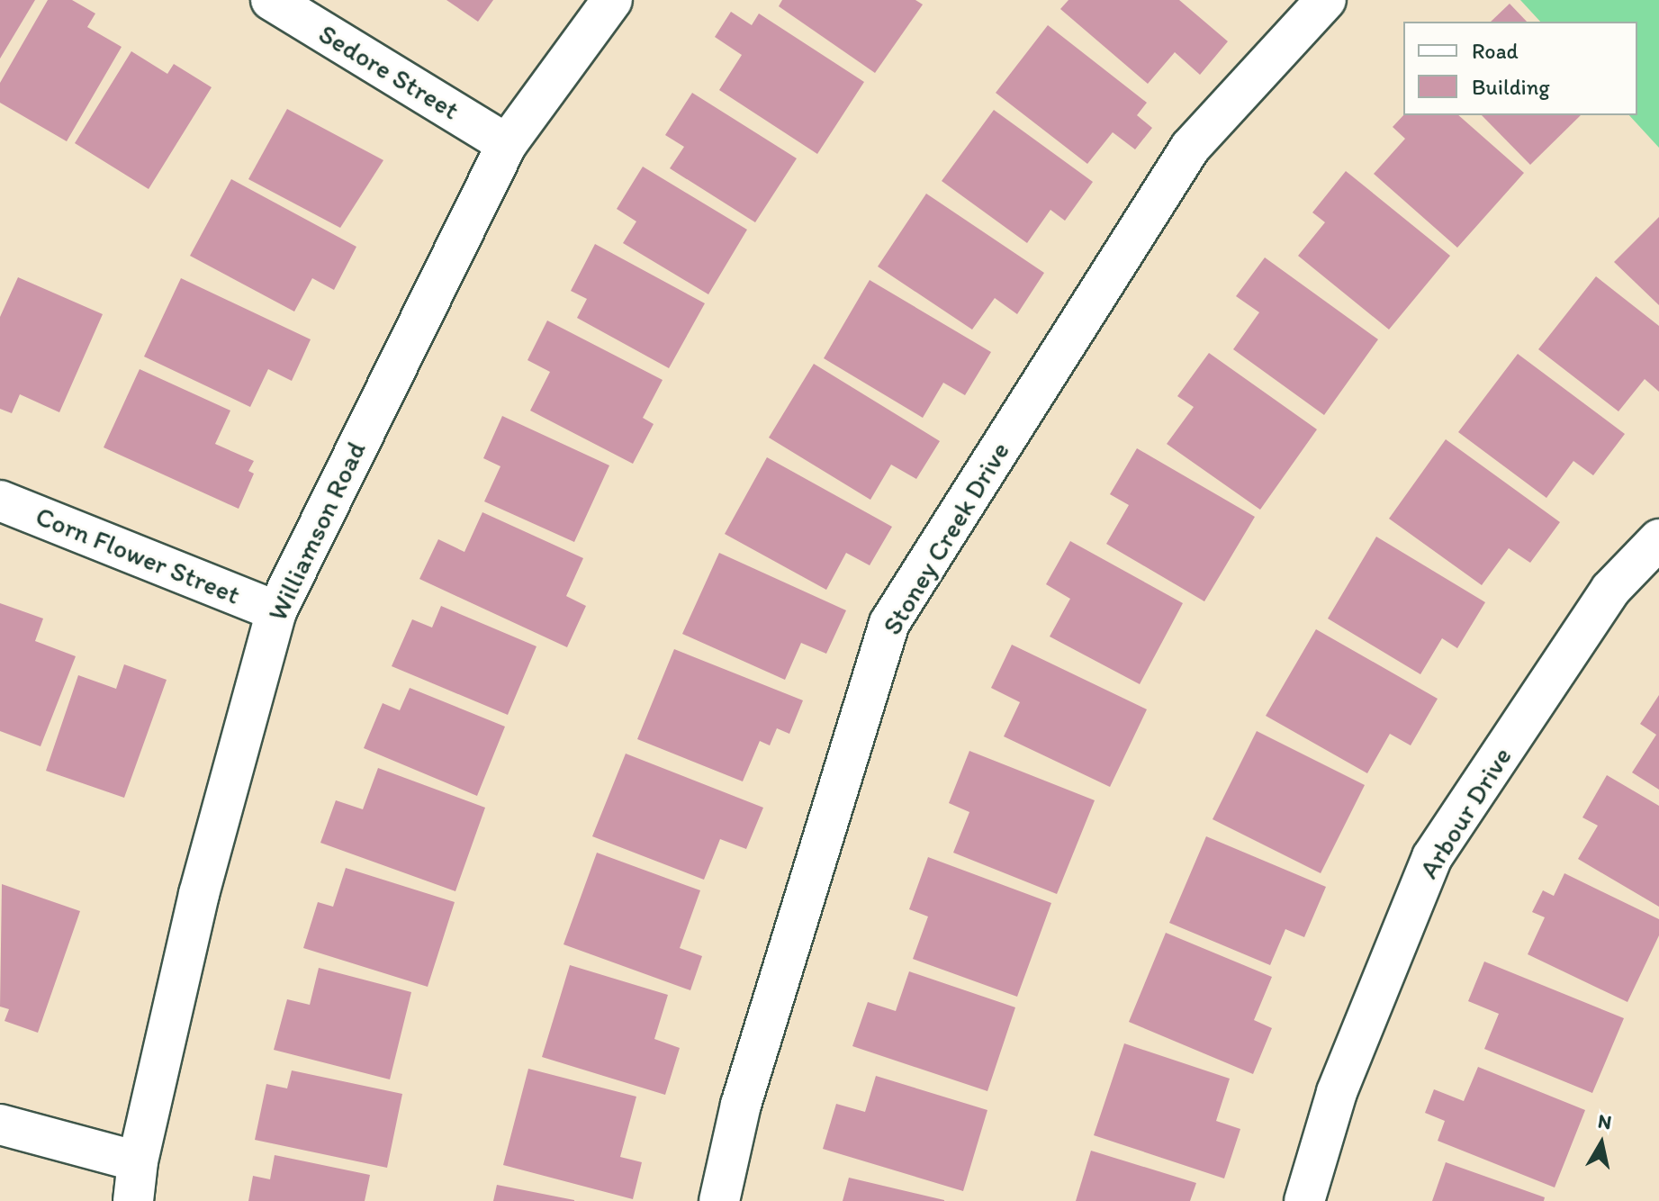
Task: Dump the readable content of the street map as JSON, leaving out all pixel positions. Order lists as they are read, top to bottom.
{
  "streets": {
    "street": [
      "Sedore Street",
      "Williamson Road",
      "Stoney Creek Drive",
      "Corn Flower Street",
      "Arbour Drive"
    ]
  },
  "crossings": [
    ["Sedore Street", "Williamson Road"],
    ["Williamson Road", "Corn Flower Street"]
  ],
  "legend": ["Road", "Building"],
  "north": "top"
}
